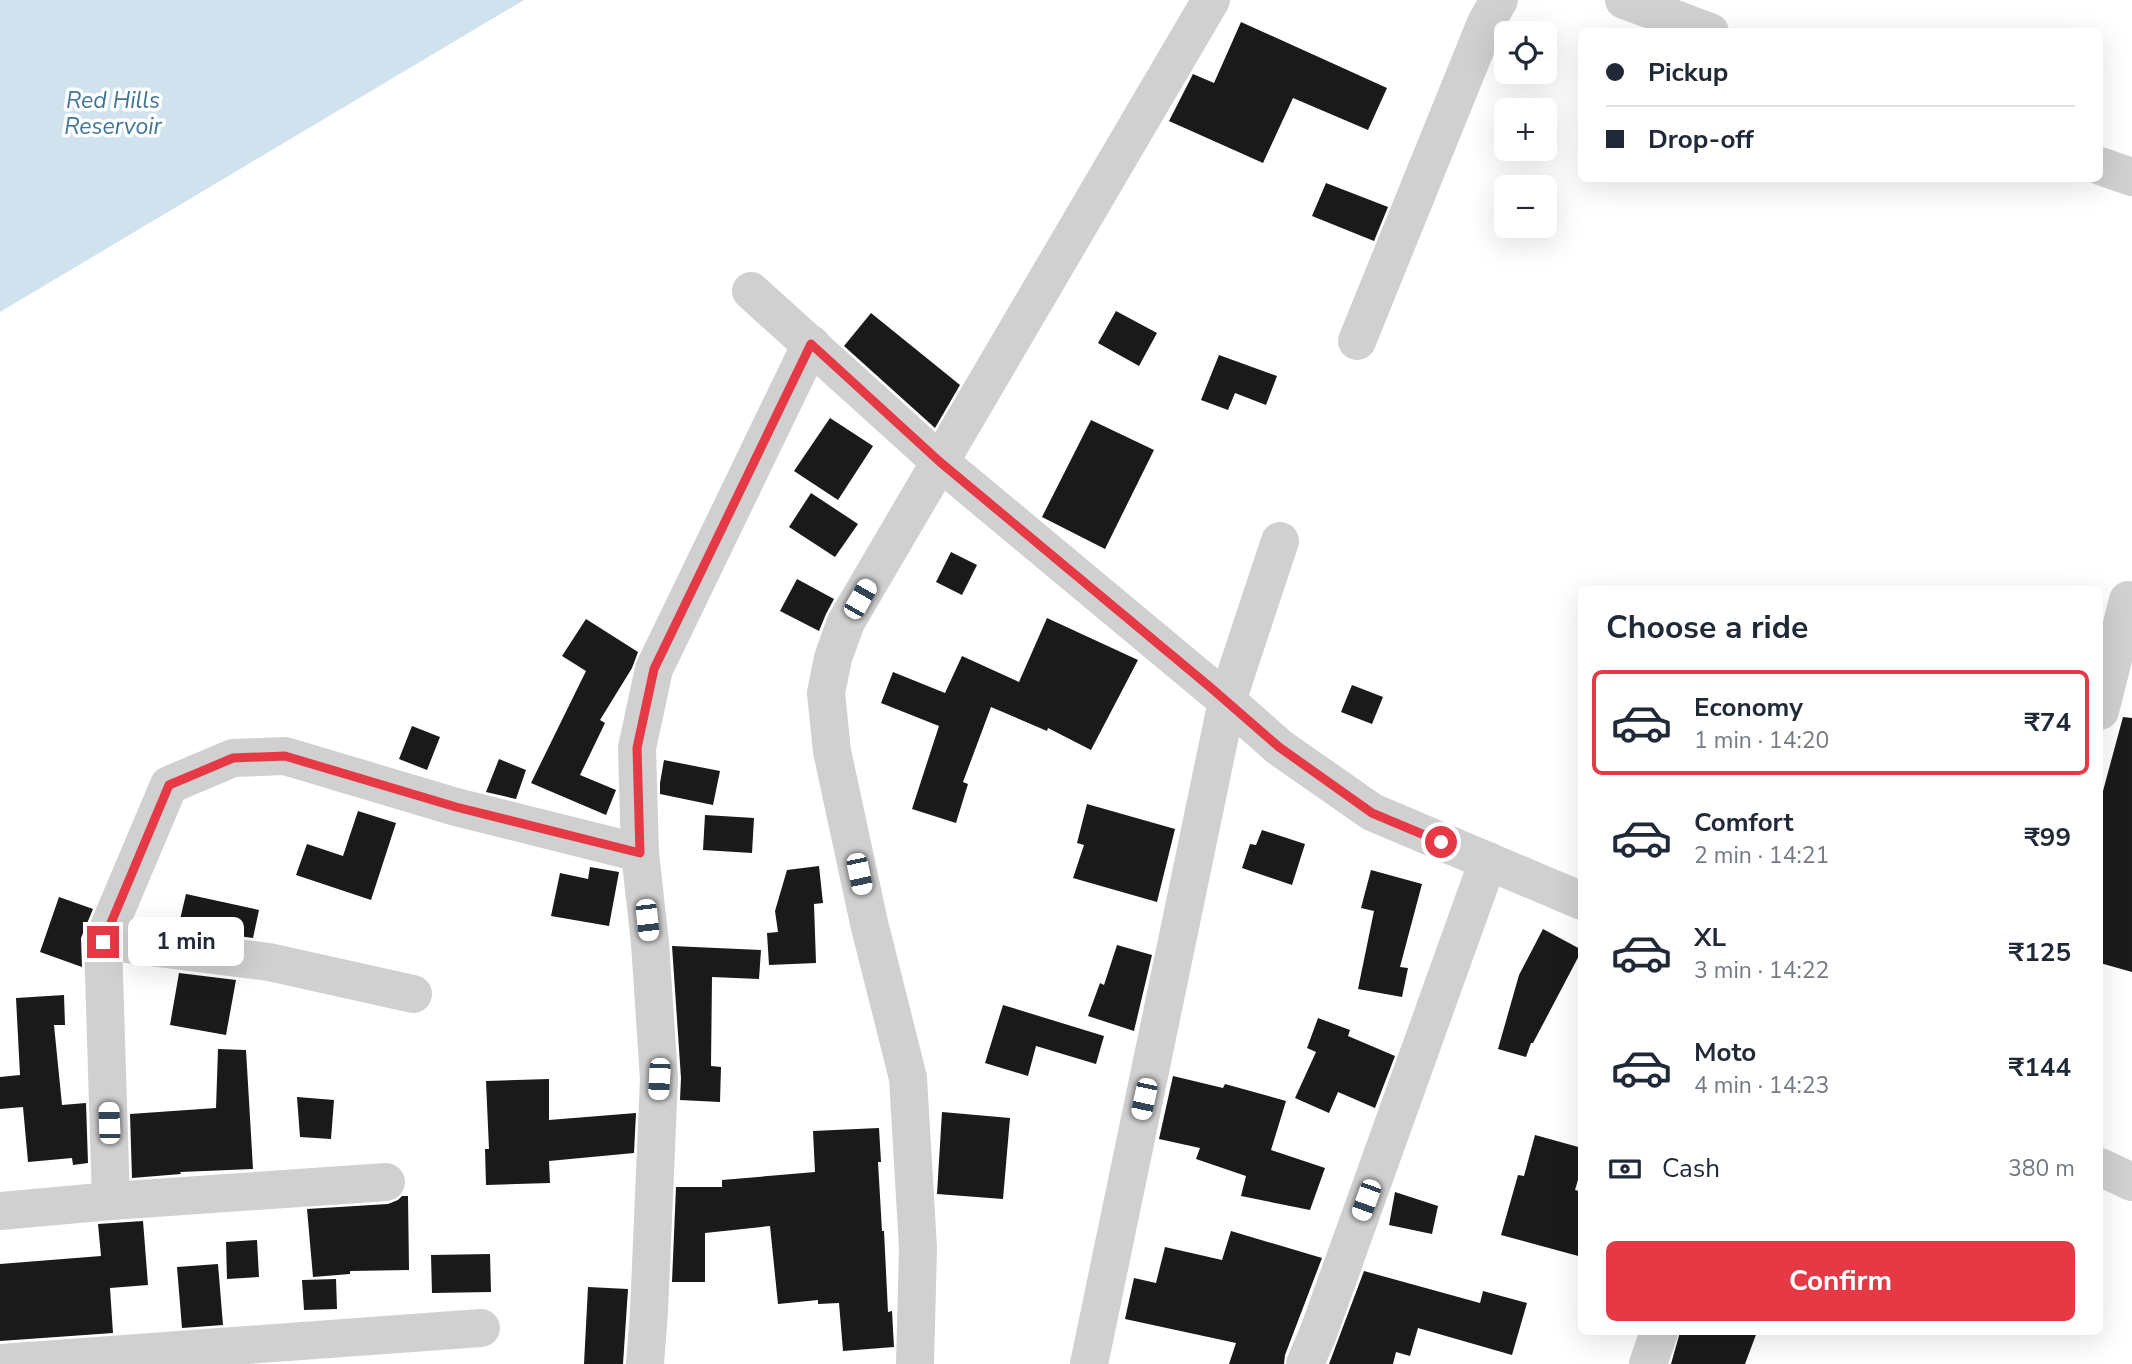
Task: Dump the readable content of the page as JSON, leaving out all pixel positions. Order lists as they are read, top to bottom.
{
  "water": ["Red Hills Reservoir"],
  "page": {
    "map_buttons": ["+", "−"],
    "banner": ["Pickup", "Drop-off"],
    "heading": "Choose a ride",
    "list": [
      {
        "name": "Economy",
        "note": "1 min · 14:20",
        "value": "₹74"
      },
      {
        "name": "Comfort",
        "note": "2 min · 14:21",
        "value": "₹99"
      },
      {
        "name": "XL",
        "note": "3 min · 14:22",
        "value": "₹125"
      },
      {
        "name": "Moto",
        "note": "4 min · 14:23",
        "value": "₹144"
      }
    ],
    "bubble": "1 min",
    "pay": ["Cash", "380 m"],
    "buttons": "Confirm"
  }
}
